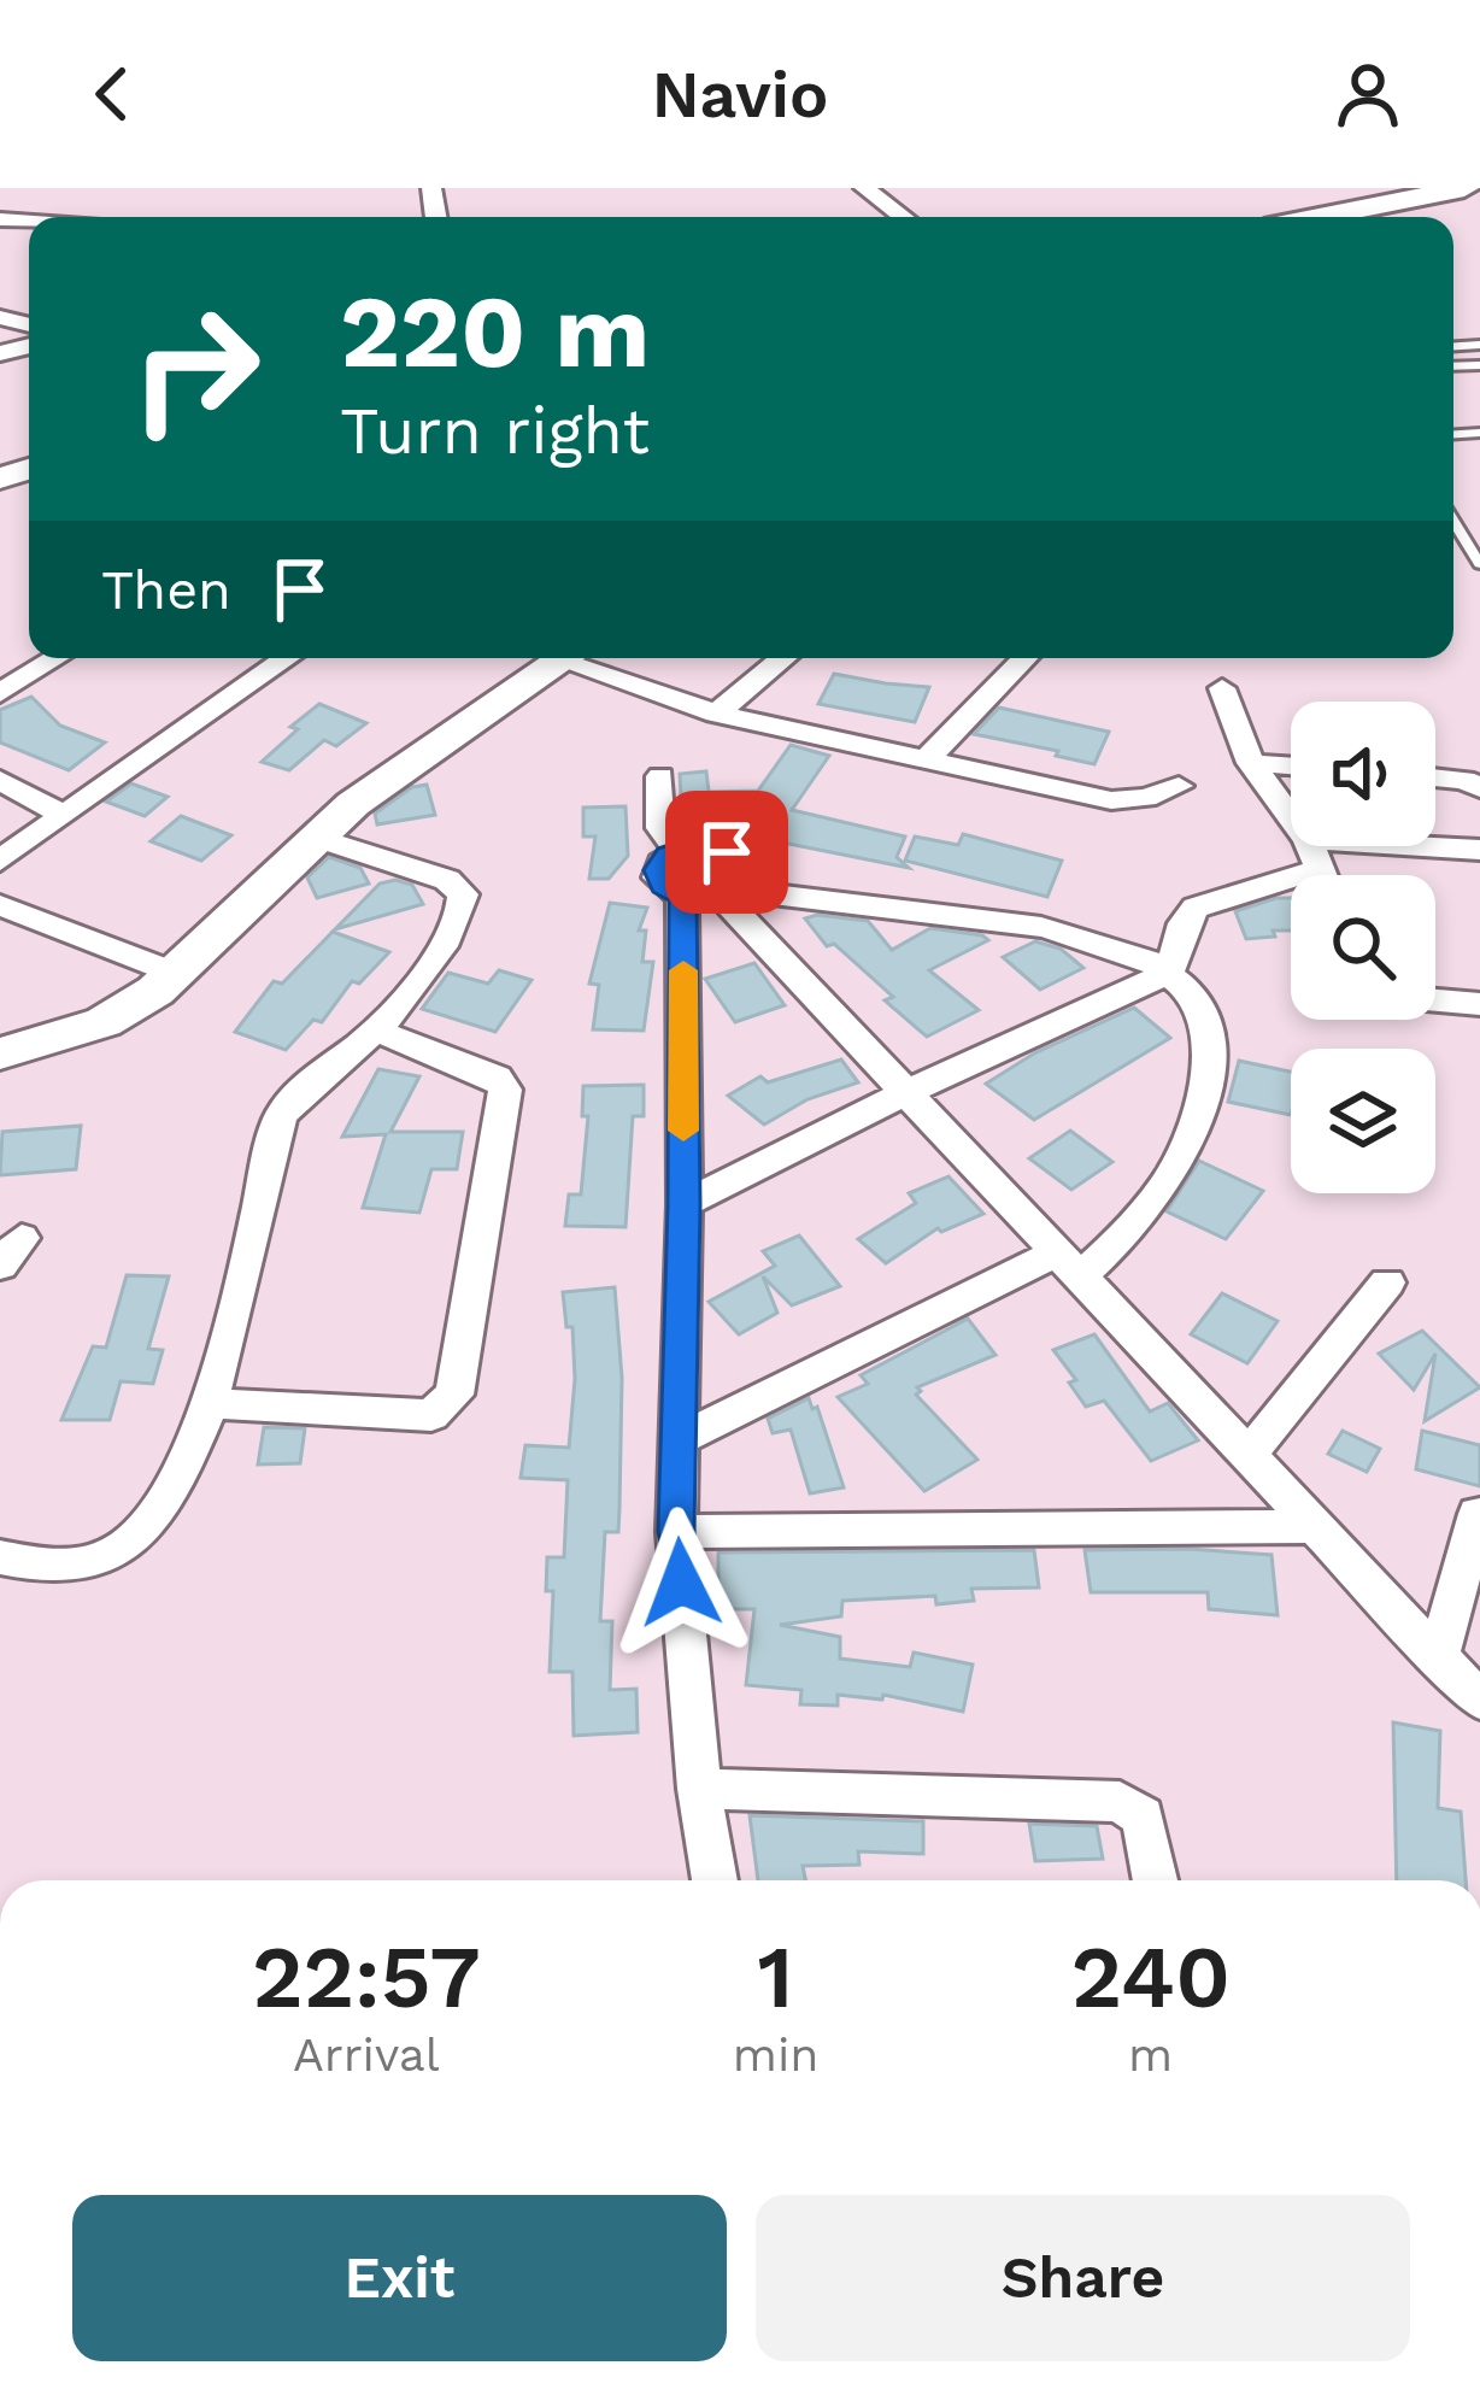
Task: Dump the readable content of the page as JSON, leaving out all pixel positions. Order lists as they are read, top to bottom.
{
  "page": {
    "header": "Navio",
    "turn": ["220 m", "Turn right"],
    "then": "Then",
    "eta": [
      "22:57",
      "Arrival",
      "1",
      "min",
      "240",
      "m"
    ],
    "buttons": ["Exit", "Share"]
  }
}
